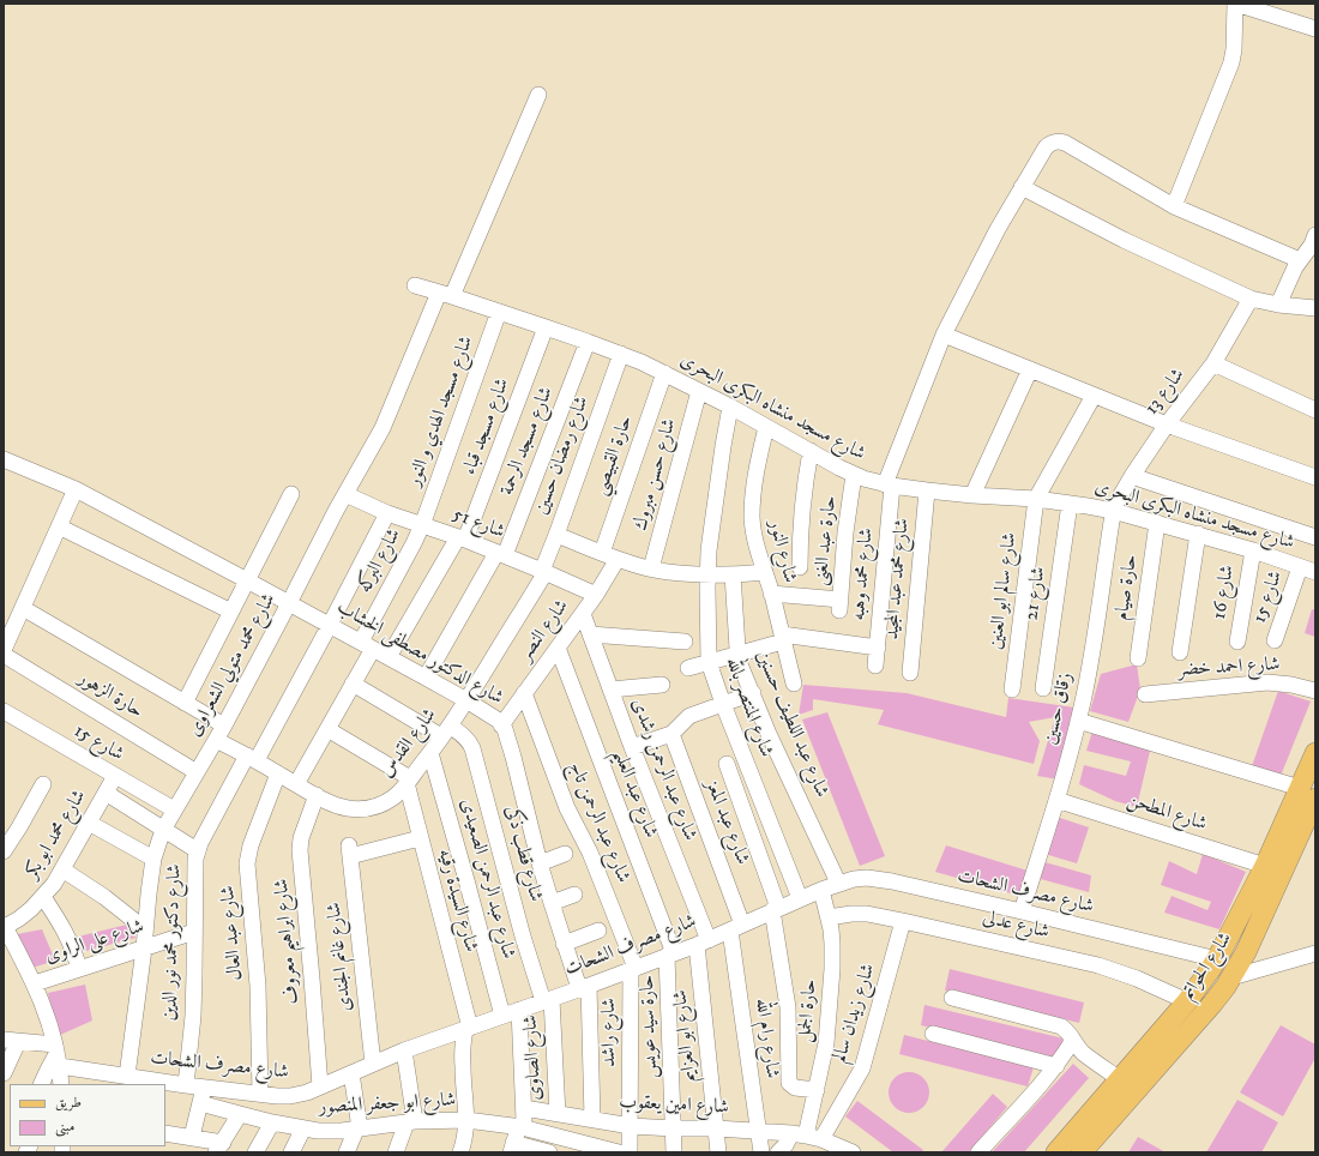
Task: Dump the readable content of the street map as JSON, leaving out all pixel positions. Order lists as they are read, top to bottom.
{
  "streets": {
    "main road": ["شارع الحواتم"],
    "street": [
      "شارع 13",
      "شارع مسجد منشاه البكرى البحرى",
      "شارع مسجد الهدي و النور",
      "شارع مسجد قباء",
      "شارع مسجد الرحمة",
      "شارع رمضان حسين",
      "حارة القبيصي",
      "شارع حسن مبروك",
      "شارع 51",
      "حارة عبد الغنى",
      "شارع النور",
      "شارع البركه",
      "شارع محمد وهبه",
      "شارع محمد عبد المجيد",
      "حارة صيام",
      "شارع سالم ابو العنين",
      "شارع 16",
      "شارع 21",
      "شارع 15",
      "شارع النصر",
      "شارع الدكتور مصطفى الخشاب",
      "شارع محمد متولي الشعراوى",
      "شارع احمد خضر",
      "حارة الزهور",
      "شارع المنتصر بالله",
      "زقاق حسين",
      "شارع عبد اللطيف حسنين",
      "شارع القدس",
      "شارع عبد الرحمن رشدى",
      "شارع عبد العليم",
      "شارع المطحن",
      "شارع عبد الرحمن تاج",
      "شارع عبد المعز",
      "شارع محمد ابو بكر",
      "شارع قطب ذكى",
      "شارع عبد الرحمن الصعيدى",
      "شارع مصرف الشحات",
      "شارع السيدة رقيه",
      "شارع عدلى",
      "شارع عبد العال",
      "شارع ابراهيم معروف",
      "شارع على الراوى",
      "شارع دكتور محمد نور الدين",
      "شارع غانم الجندى",
      "حارة الجمل",
      "شارع زيدان سالم",
      "حارة سيد عويس",
      "شارع راشد",
      "شارع ابو العزايم",
      "شارع رام الله",
      "شارع الصاوى",
      "شارع ابو جعفر المنصور",
      "شارع امين يعقوب"
    ]
  },
  "crossings": [
    ["شارع 13", "شارع مسجد منشاه البكرى البحرى"],
    ["شارع 13", "زقاق حسين"],
    ["شارع مسجد منشاه البكرى البحرى", "شارع مسجد الهدي و النور"],
    ["شارع مسجد منشاه البكرى البحرى", "شارع مسجد قباء"],
    ["شارع مسجد منشاه البكرى البحرى", "شارع مسجد الرحمة"],
    ["شارع مسجد منشاه البكرى البحرى", "شارع رمضان حسين"],
    ["شارع مسجد منشاه البكرى البحرى", "حارة القبيصي"],
    ["شارع مسجد منشاه البكرى البحرى", "شارع حسن مبروك"],
    ["شارع مسجد منشاه البكرى البحرى", "حارة عبد الغنى"],
    ["شارع مسجد منشاه البكرى البحرى", "شارع النور"],
    ["شارع مسجد منشاه البكرى البحرى", "شارع محمد وهبه"],
    ["شارع مسجد منشاه البكرى البحرى", "شارع محمد عبد المجيد"],
    ["شارع مسجد منشاه البكرى البحرى", "حارة صيام"],
    ["شارع مسجد منشاه البكرى البحرى", "شارع سالم ابو العنين"],
    ["شارع مسجد منشاه البكرى البحرى", "شارع 16"],
    ["شارع مسجد منشاه البكرى البحرى", "شارع 21"],
    ["شارع مسجد منشاه البكرى البحرى", "شارع 15"],
    ["شارع مسجد منشاه البكرى البحرى", "شارع محمد متولي الشعراوى"],
    ["شارع مسجد منشاه البكرى البحرى", "شارع المنتصر بالله"],
    ["شارع مسجد منشاه البكرى البحرى", "زقاق حسين"],
    ["شارع مسجد الهدي و النور", "شارع 51"],
    ["شارع مسجد الهدي و النور", "شارع البركه"],
    ["شارع مسجد قباء", "شارع 51"],
    ["شارع مسجد قباء", "شارع الدكتور مصطفى الخشاب"],
    ["شارع مسجد الرحمة", "شارع 51"],
    ["شارع مسجد الرحمة", "شارع الدكتور مصطفى الخشاب"],
    ["شارع رمضان حسين", "شارع 51"],
    ["شارع رمضان حسين", "شارع القدس"],
    ["شارع 51", "شارع البركه"],
    ["شارع 51", "شارع النصر"],
    ["شارع 51", "شارع محمد متولي الشعراوى"],
    ["شارع 51", "شارع القدس"],
    ["شارع 51", "شارع دكتور محمد نور الدين"],
    ["حارة عبد الغنى", "شارع النور"],
    ["شارع البركه", "شارع الدكتور مصطفى الخشاب"],
    ["شارع البركه", "شارع القدس"],
    ["شارع البركه", "شارع قطب ذكى"],
    ["شارع 15", "شارع محمد متولي الشعراوى"],
    ["شارع 15", "شارع محمد ابو بكر"],
    ["شارع النصر", "شارع الدكتور مصطفى الخشاب"],
    ["شارع النصر", "شارع عبد الرحمن رشدى"],
    ["شارع النصر", "شارع عبد العليم"],
    ["شارع النصر", "شارع عبد الرحمن تاج"],
    ["شارع الدكتور مصطفى الخشاب", "شارع محمد متولي الشعراوى"],
    ["شارع الدكتور مصطفى الخشاب", "شارع القدس"],
    ["شارع الدكتور مصطفى الخشاب", "شارع مصرف الشحات"],
    ["شارع الدكتور مصطفى الخشاب", "شارع دكتور محمد نور الدين"],
    ["شارع الدكتور مصطفى الخشاب", "شارع امين يعقوب"],
    ["شارع محمد متولي الشعراوى", "حارة الزهور"],
    ["شارع محمد متولي الشعراوى", "شارع القدس"],
    ["شارع محمد متولي الشعراوى", "شارع مصرف الشحات"],
    ["شارع محمد متولي الشعراوى", "شارع على الراوى"],
    ["شارع المنتصر بالله", "شارع مصرف الشحات"],
    ["زقاق حسين", "شارع المطحن"],
    ["زقاق حسين", "شارع مصرف الشحات"],
    ["شارع عبد اللطيف حسنين", "شارع مصرف الشحات"],
    ["شارع القدس", "شارع قطب ذكى"],
    ["شارع القدس", "شارع عبد الرحمن الصعيدى"],
    ["شارع القدس", "شارع السيدة رقيه"],
    ["شارع القدس", "شارع عبد العال"],
    ["شارع القدس", "شارع ابراهيم معروف"],
    ["شارع القدس", "شارع دكتور محمد نور الدين"],
    ["شارع عبد الرحمن رشدى", "شارع مصرف الشحات"],
    ["شارع عبد الرحمن رشدى", "شارع ابو العزايم"],
    ["شارع عبد العليم", "شارع مصرف الشحات"],
    ["شارع عبد العليم", "حارة سيد عويس"],
    ["شارع المطحن", "شارع الحواتم"],
    ["شارع عبد الرحمن تاج", "شارع مصرف الشحات"],
    ["شارع عبد الرحمن تاج", "شارع راشد"],
    ["شارع عبد المعز", "شارع مصرف الشحات"],
    ["شارع عبد المعز", "شارع رام الله"],
    ["شارع قطب ذكى", "شارع مصرف الشحات"],
    ["شارع قطب ذكى", "شارع الصاوى"],
    ["شارع عبد الرحمن الصعيدى", "شارع مصرف الشحات"],
    ["شارع مصرف الشحات", "شارع السيدة رقيه"],
    ["شارع مصرف الشحات", "شارع عبد العال"],
    ["شارع مصرف الشحات", "شارع ابراهيم معروف"],
    ["شارع مصرف الشحات", "شارع دكتور محمد نور الدين"],
    ["شارع مصرف الشحات", "شارع غانم الجندى"],
    ["شارع مصرف الشحات", "شارع الحواتم"],
    ["شارع مصرف الشحات", "حارة الجمل"],
    ["شارع مصرف الشحات", "حارة سيد عويس"],
    ["شارع مصرف الشحات", "شارع راشد"],
    ["شارع مصرف الشحات", "شارع ابو العزايم"],
    ["شارع مصرف الشحات", "شارع رام الله"],
    ["شارع مصرف الشحات", "شارع الصاوى"],
    ["شارع السيدة رقيه", "شارع غانم الجندى"],
    ["شارع عدلى", "شارع الحواتم"],
    ["شارع عدلى", "حارة الجمل"],
    ["شارع عدلى", "شارع زيدان سالم"],
    ["شارع على الراوى", "شارع دكتور محمد نور الدين"],
    ["حارة الجمل", "شارع امين يعقوب"],
    ["شارع زيدان سالم", "شارع امين يعقوب"],
    ["حارة سيد عويس", "شارع امين يعقوب"],
    ["شارع راشد", "شارع امين يعقوب"],
    ["شارع ابو العزايم", "شارع امين يعقوب"],
    ["شارع رام الله", "شارع امين يعقوب"],
    ["شارع الصاوى", "شارع امين يعقوب"]
  ],
  "legend": ["طريق", "مبنى"]
}
